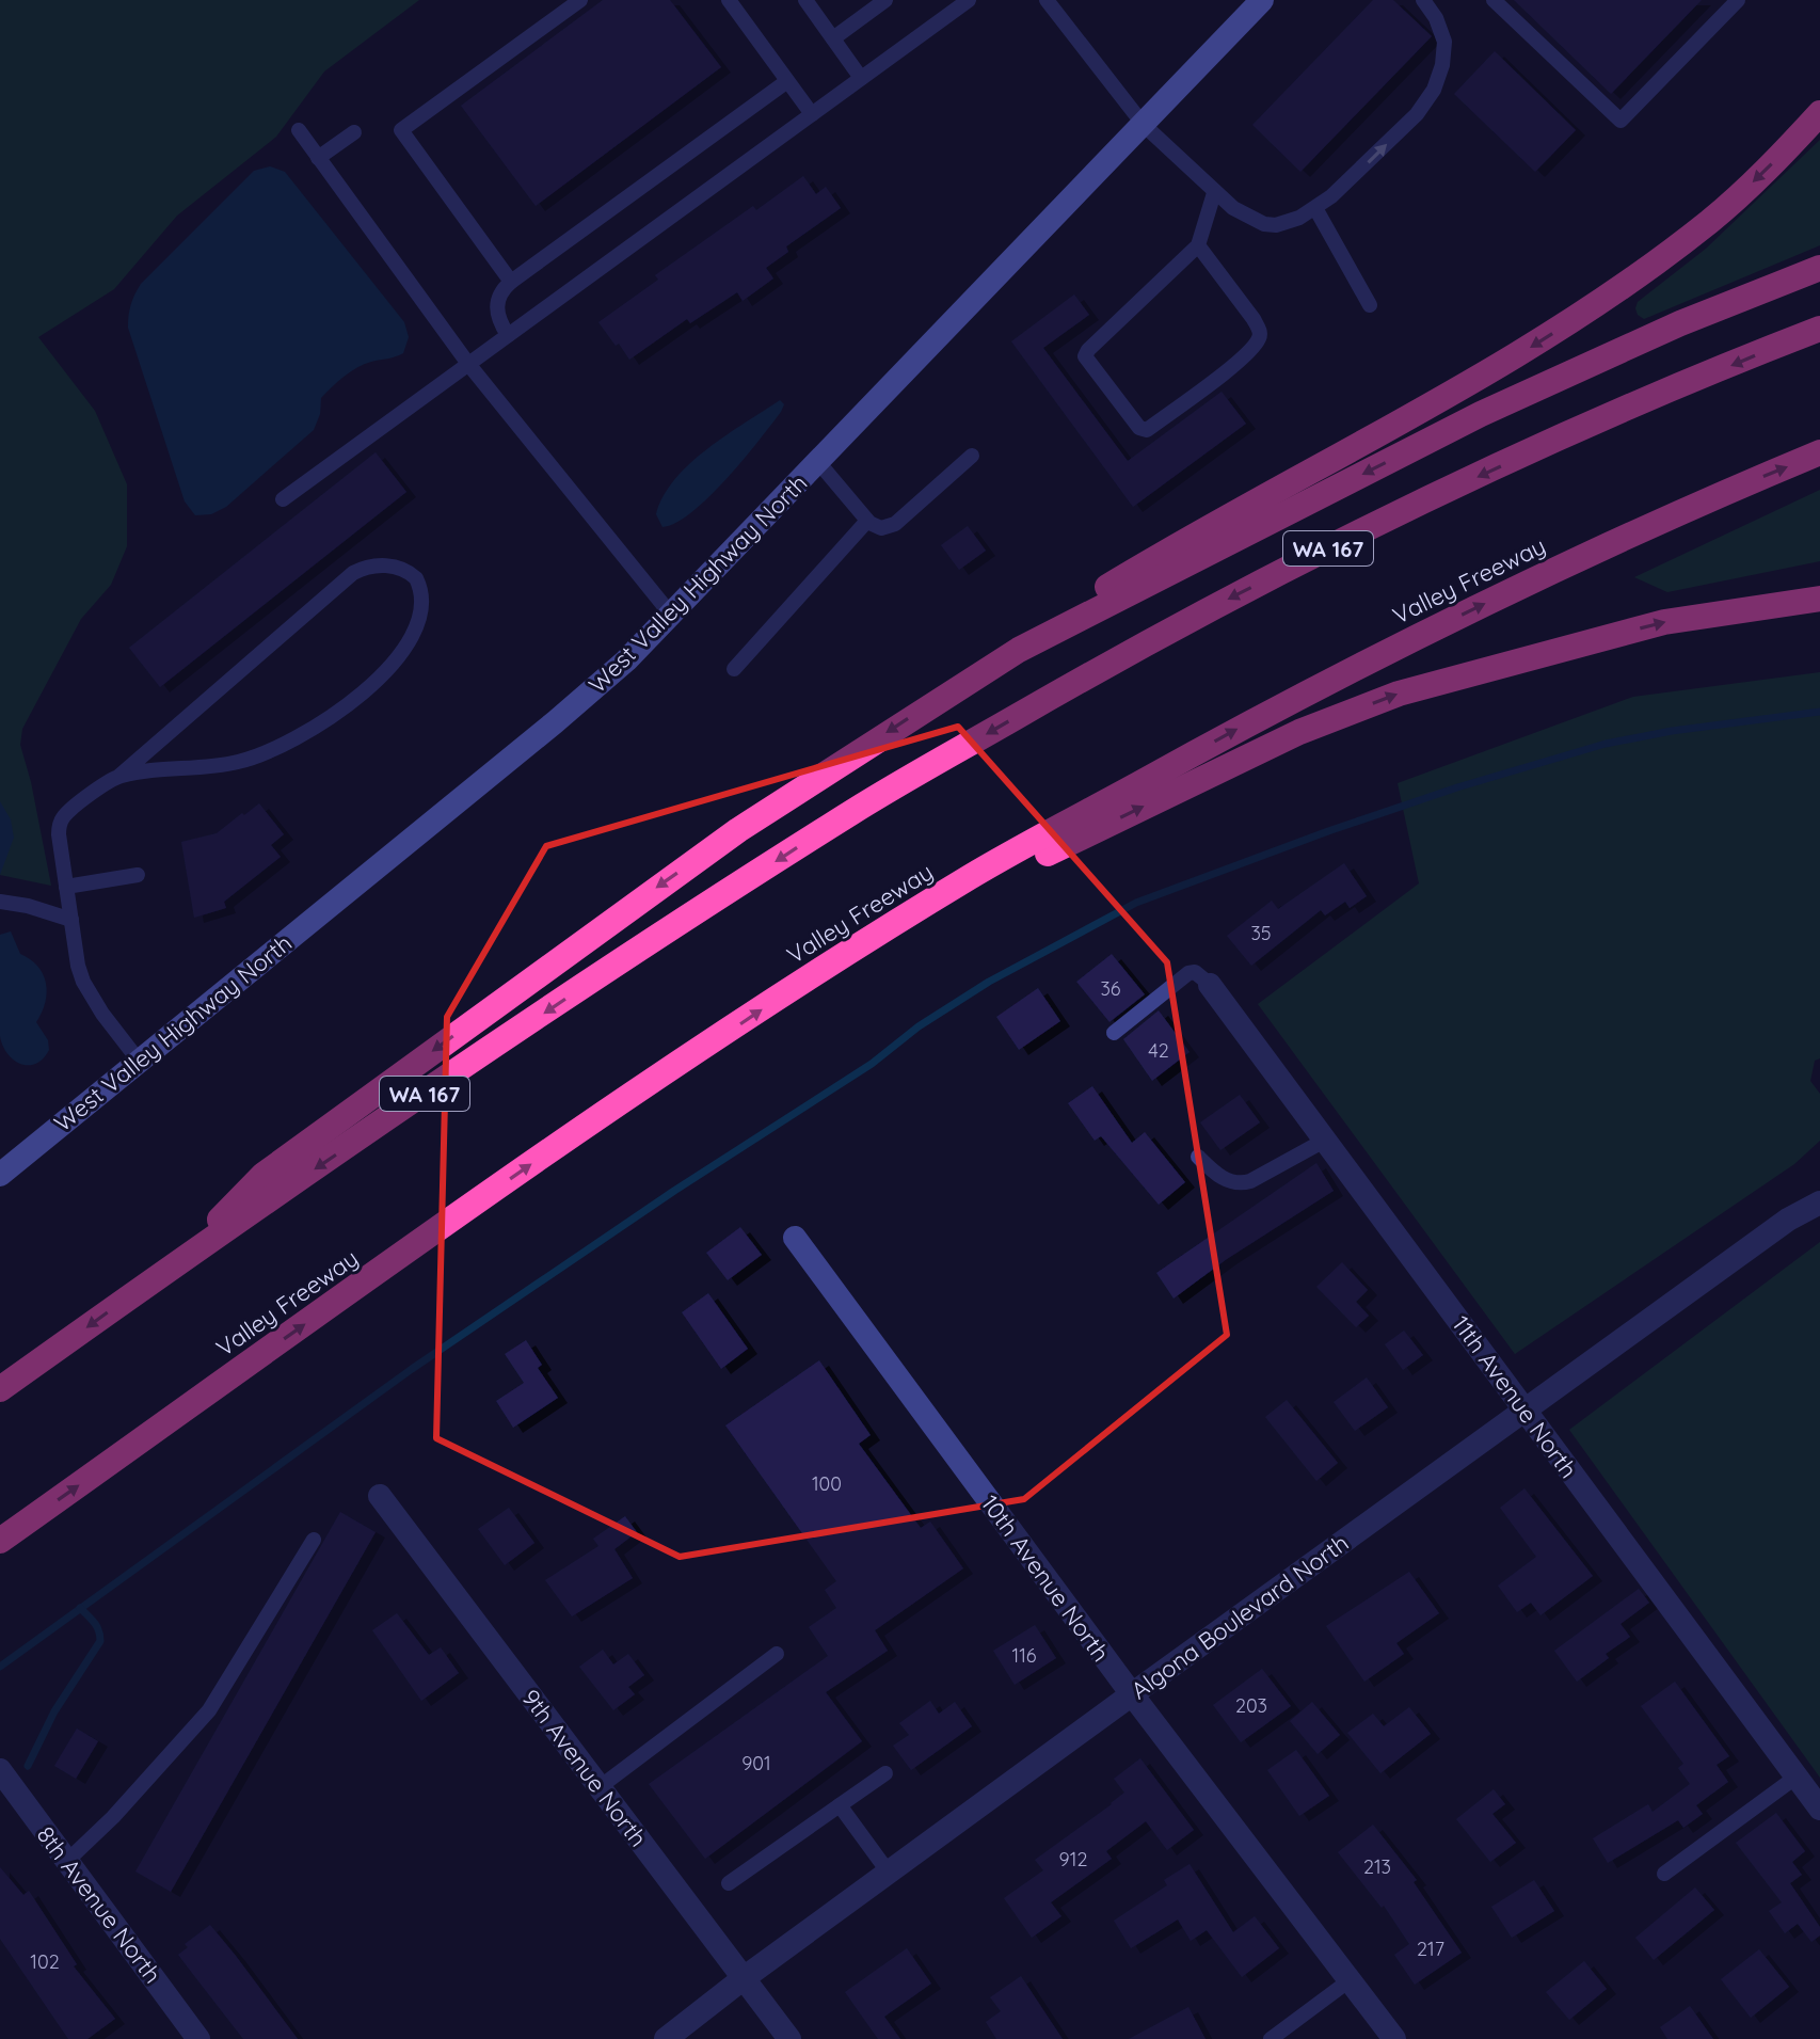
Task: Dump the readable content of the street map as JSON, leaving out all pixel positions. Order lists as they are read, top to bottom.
{
  "streets": {
    "highway": ["WA 167", "Valley Freeway"],
    "main road": ["West Valley Highway North"],
    "street": [
      "11th Avenue North",
      "10th Avenue North",
      "Algona Boulevard North",
      "9th Avenue North",
      "8th Avenue North"
    ]
  },
  "crossings": [
    ["11th Avenue North", "Algona Boulevard North"],
    ["10th Avenue North", "Algona Boulevard North"],
    ["Algona Boulevard North", "9th Avenue North"]
  ],
  "house_numbers": [
    "35",
    "36",
    "42",
    "100",
    "116",
    "203",
    "901",
    "912",
    "213",
    "217",
    "102"
  ]
}
